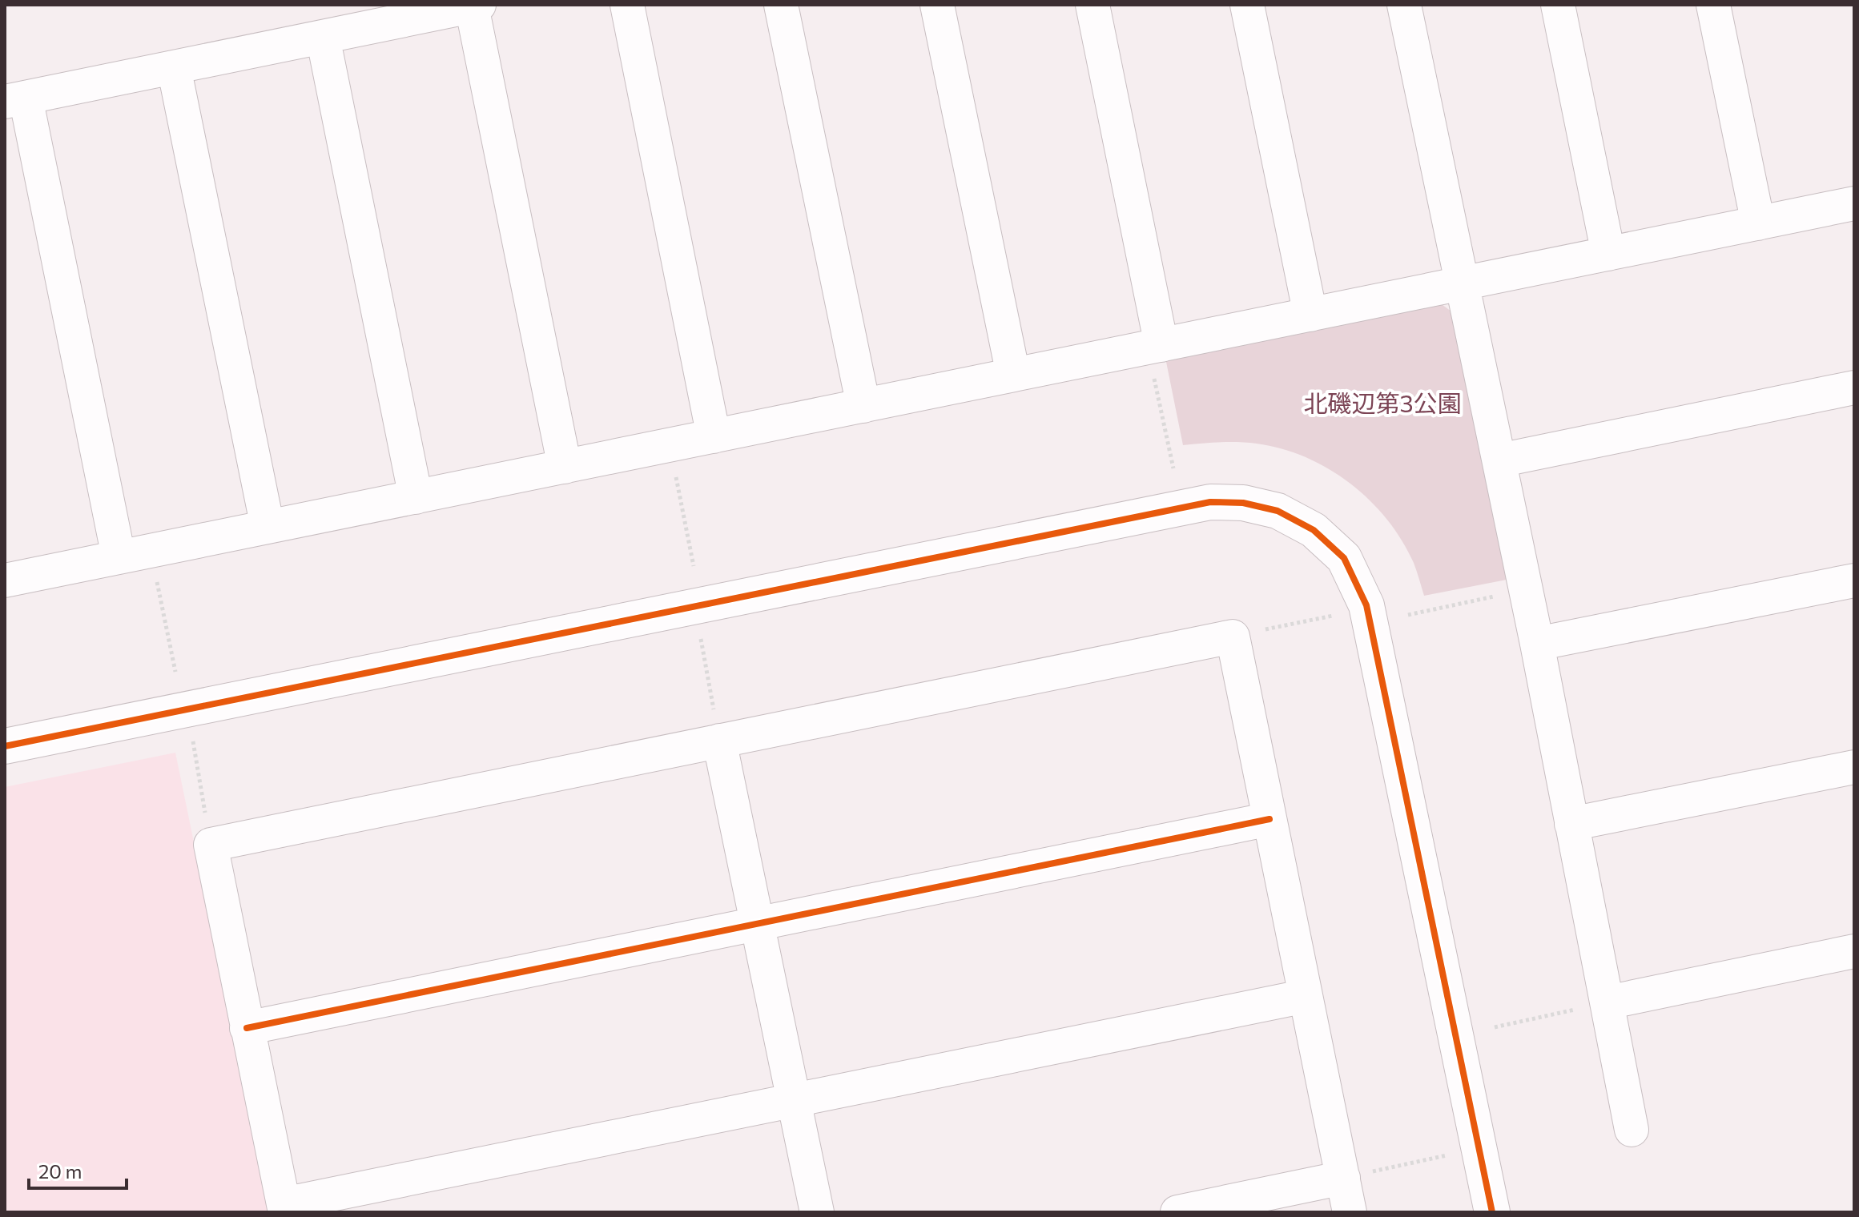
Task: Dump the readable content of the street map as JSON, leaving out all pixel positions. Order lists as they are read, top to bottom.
{
  "parks": ["北磯辺第3公園"],
  "scale_bar": "20 m"
}
